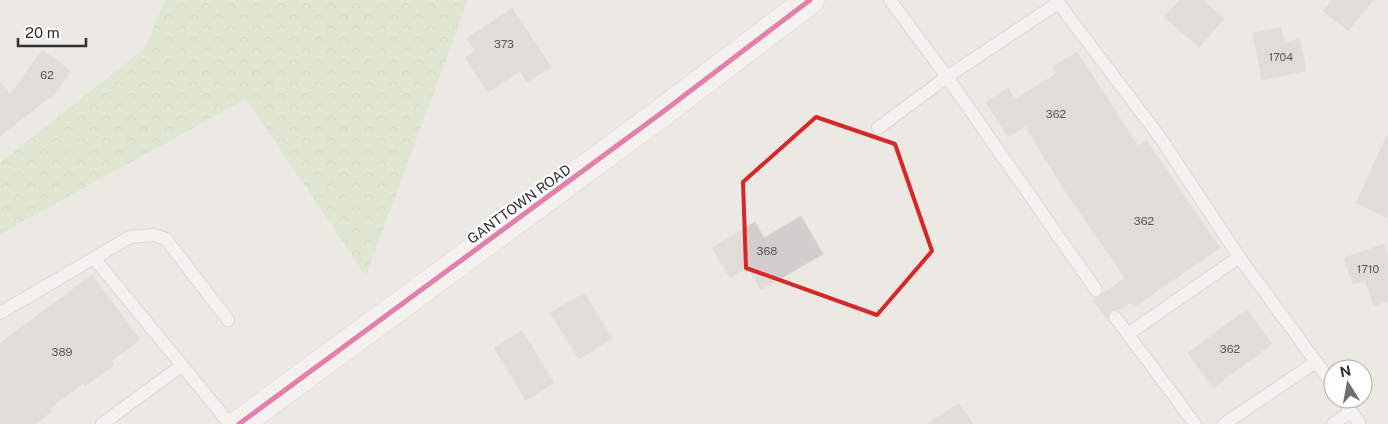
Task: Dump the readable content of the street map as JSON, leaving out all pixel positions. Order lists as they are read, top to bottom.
{
  "streets": {
    "street": ["GANTTOWN ROAD"]
  },
  "house_numbers": [
    "373",
    "1704",
    "62",
    "362",
    "362",
    "368",
    "1710",
    "362",
    "389"
  ],
  "scale_bar": "20 m",
  "north": "top"
}
